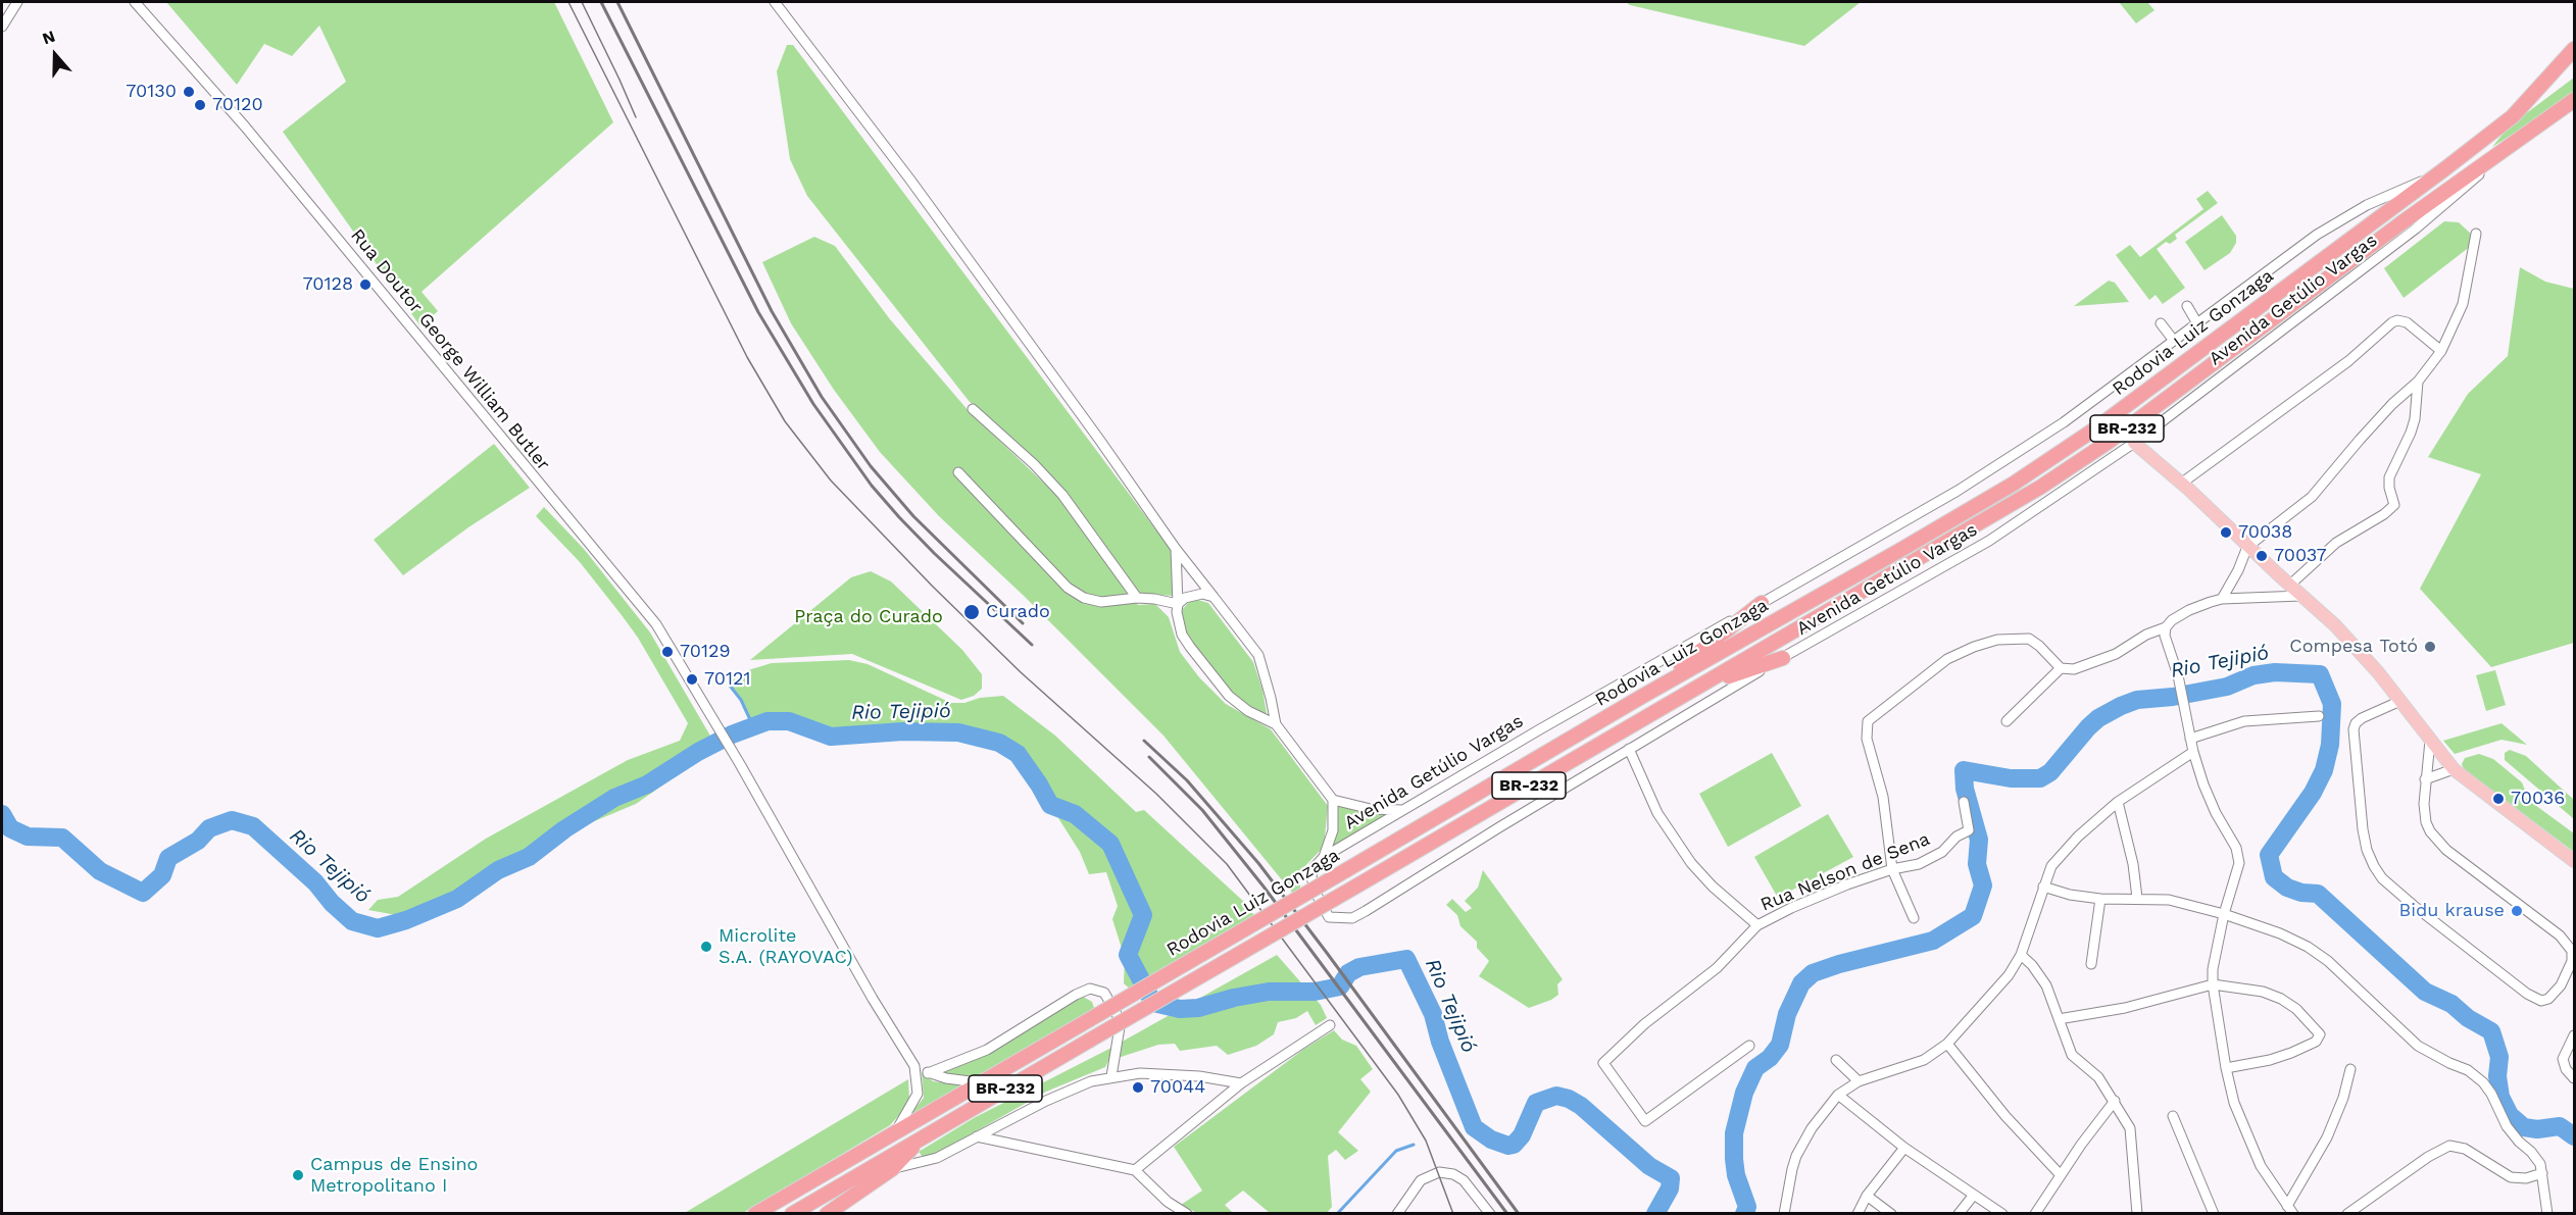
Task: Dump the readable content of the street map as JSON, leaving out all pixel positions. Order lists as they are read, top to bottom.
{
  "streets": {
    "highway": ["Rodovia Luiz Gonzaga", "BR-232"],
    "street": ["Avenida Getúlio Vargas", "Rua Doutor George William Butler", "Rua Nelson de Sena"]
  },
  "crossings": [
    ["Avenida Getúlio Vargas", "Rodovia Luiz Gonzaga"]
  ],
  "water": ["Rio Tejipió"],
  "parks": ["Praça do Curado"],
  "places": [
    "70130",
    "70120",
    "70128",
    "70038",
    "70037",
    "Curado",
    "Compesa Totó",
    "70129",
    "70121",
    "70036",
    "Bidu krause",
    "Microlite S.A. (RAYOVAC)",
    "70044",
    "Campus de Ensino Metropolitano I"
  ],
  "north": "top"
}
